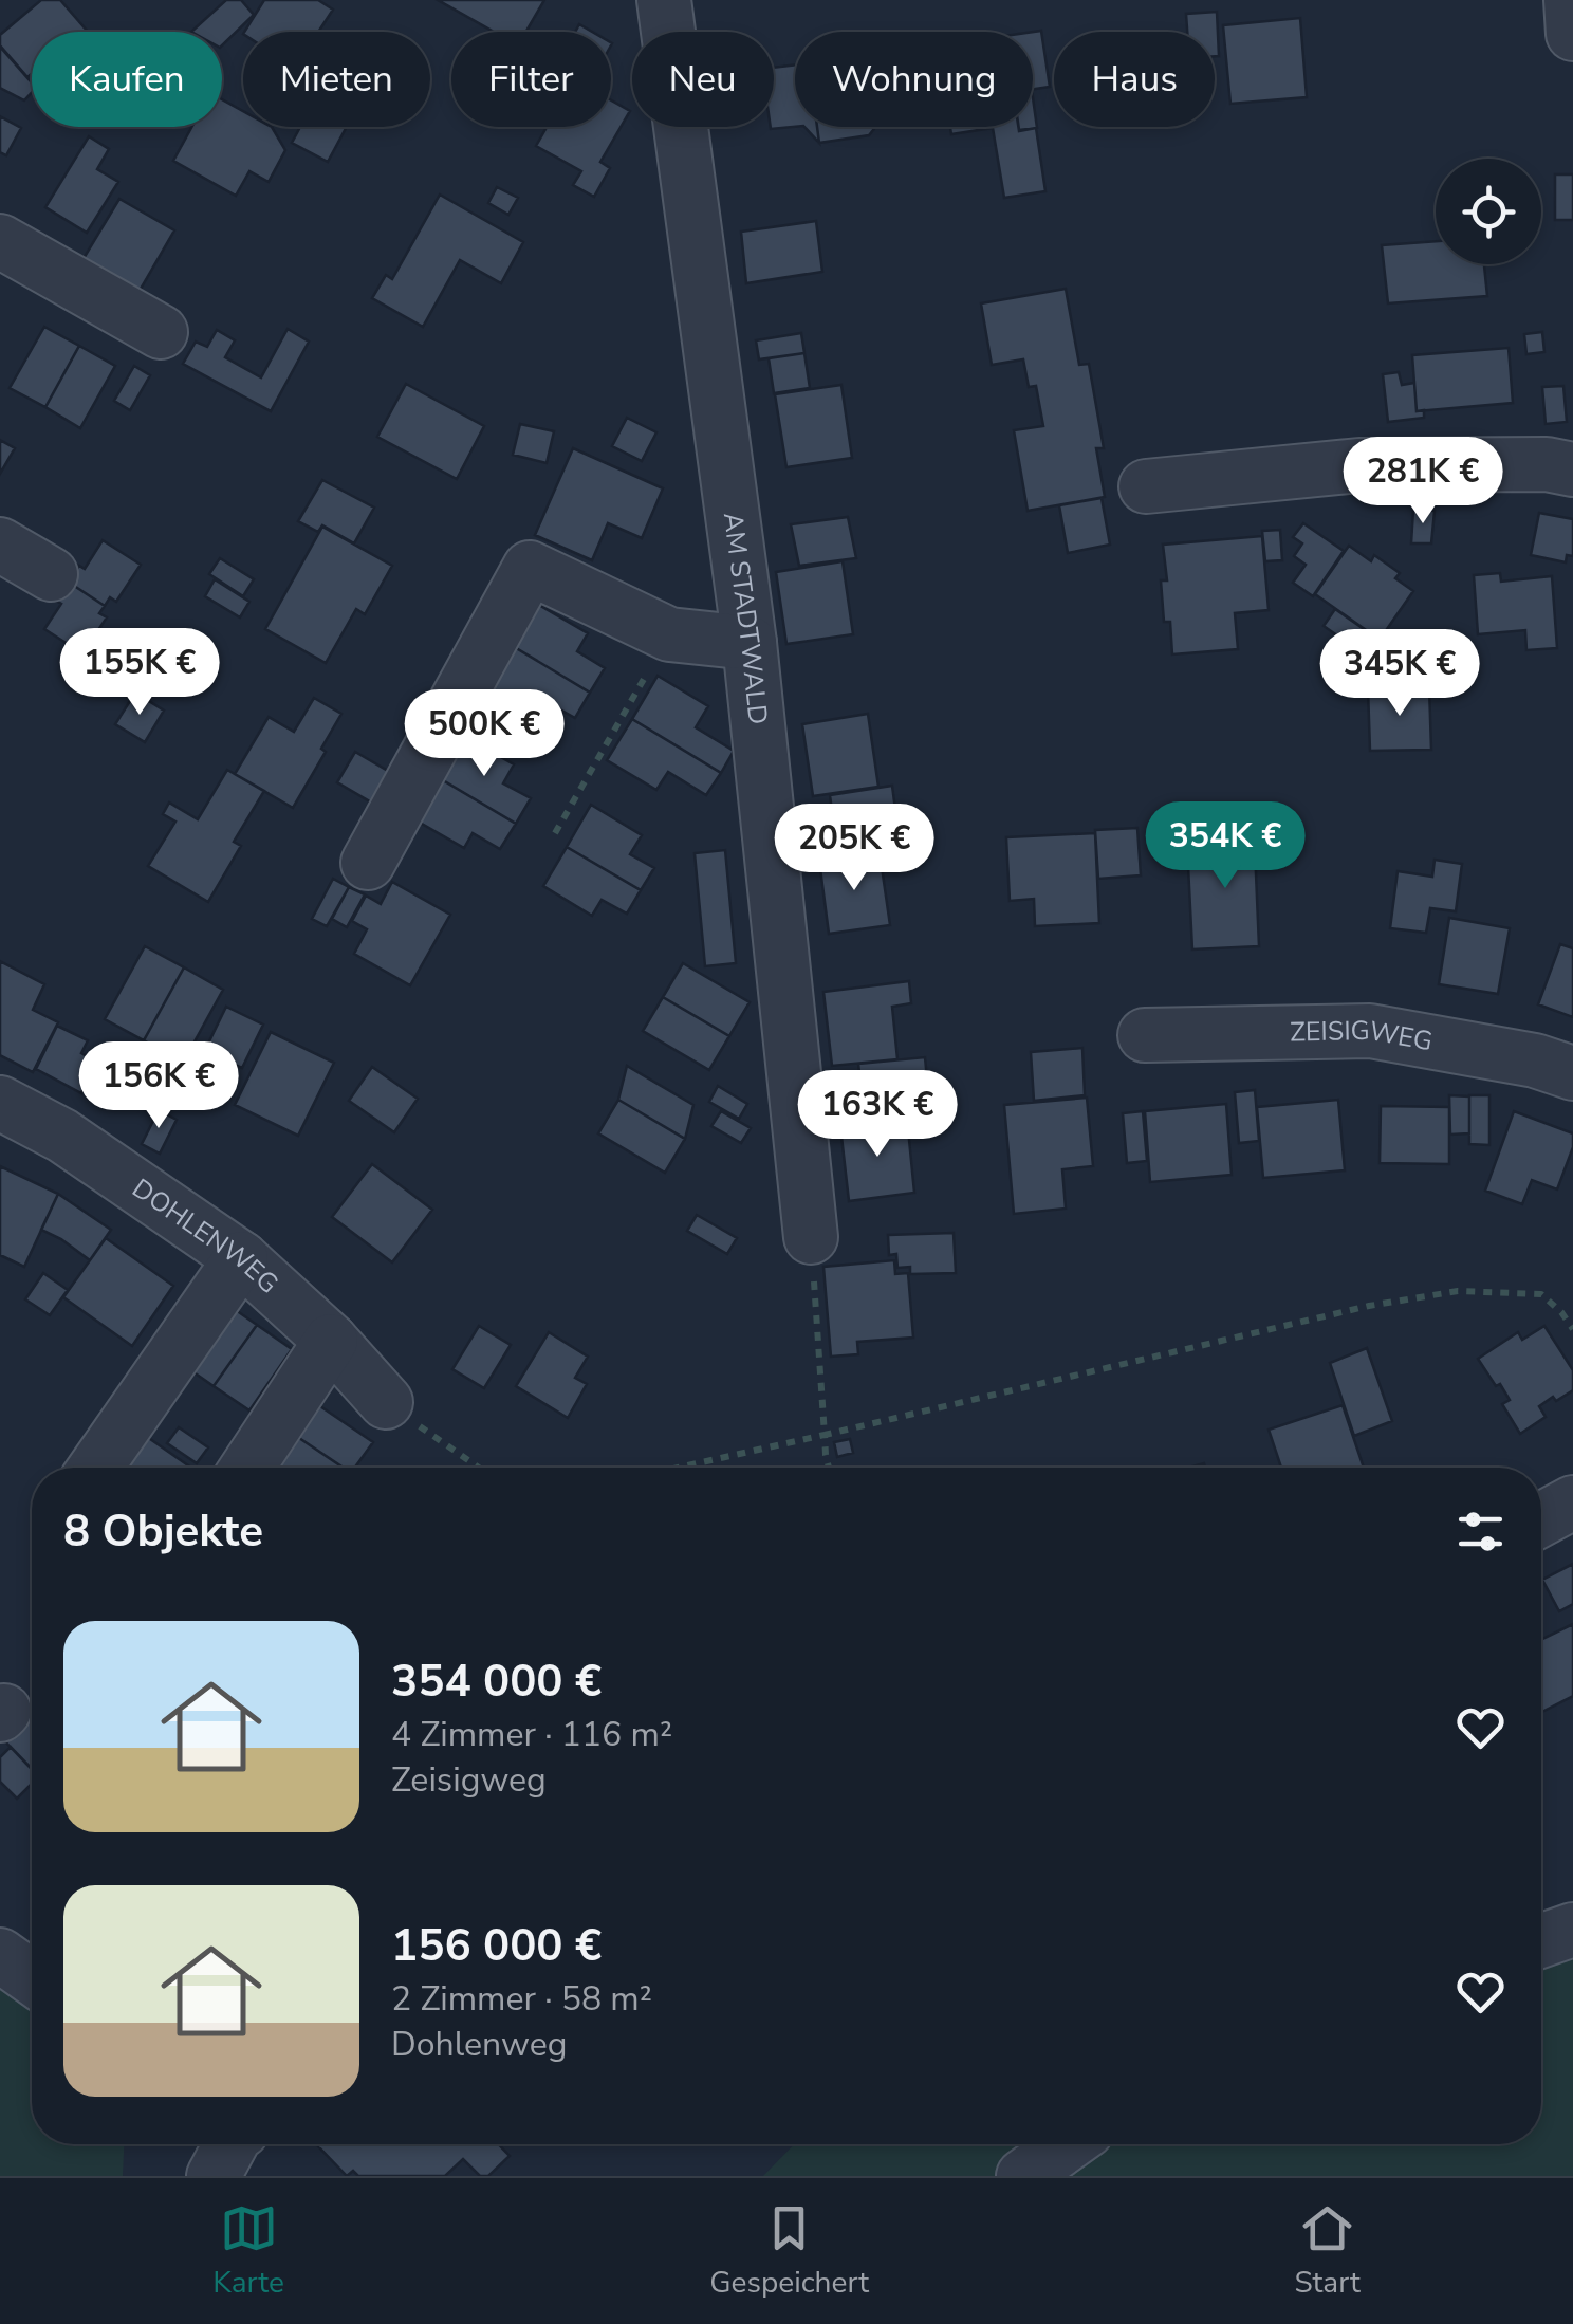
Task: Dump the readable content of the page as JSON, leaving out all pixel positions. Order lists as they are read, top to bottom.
{
  "streets": {
    "street": ["AM STADTWALD", "ZEISIGWEG", "DOHLENWEG"]
  },
  "page": {
    "chip": [
      "Kaufen",
      "Mieten",
      "Filter",
      "Neu",
      "Wohnung",
      "Haus"
    ],
    "price": [
      "281K €",
      "155K €",
      "345K €",
      "500K €",
      "354K €",
      "205K €",
      "156K €",
      "163K €"
    ],
    "heading": "8 Objekte",
    "list": [
      {
        "name": "354 000 €",
        "note": "4 Zimmer · 116 m² · Zeisigweg"
      },
      {
        "name": "156 000 €",
        "note": "2 Zimmer · 58 m² · Dohlenweg"
      }
    ],
    "tabs": ["Karte", "Gespeichert", "Start"]
  }
}
